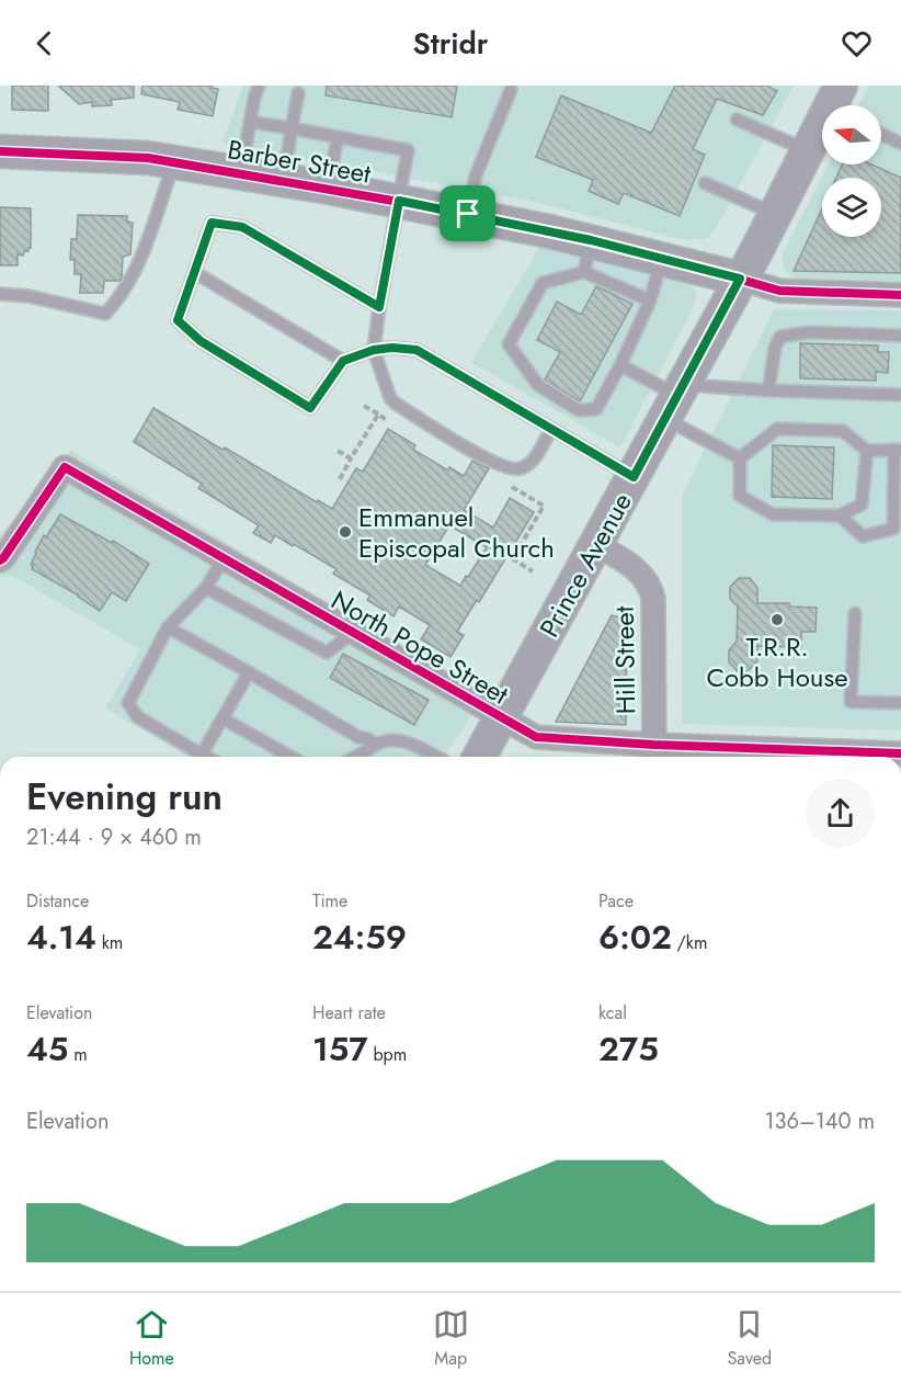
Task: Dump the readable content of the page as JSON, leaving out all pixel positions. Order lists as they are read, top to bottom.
{
  "streets": {
    "street": [
      "Barber Street",
      "Prince Avenue",
      "North Pope Street",
      "Hill Street"
    ]
  },
  "crossings": [
    ["Barber Street", "Prince Avenue"],
    ["Prince Avenue", "North Pope Street"],
    ["Prince Avenue", "Hill Street"],
    ["North Pope Street", "Hill Street"]
  ],
  "places": ["Emmanuel Episcopal Church", "T.R.R. Cobb House"],
  "north": "left",
  "page": {
    "header": "Stridr",
    "heading": ["Evening run", "21:44 · 9 × 460 m"],
    "stats": [
      ["Distance", "4.14 km"],
      ["Time", "24:59"],
      ["Pace", "6:02 /km"],
      ["Elevation", "45 m"],
      ["Heart rate", "157 bpm"],
      ["kcal", "275"]
    ],
    "chart": ["Elevation", "136–140 m"],
    "tabs": ["Home", "Map", "Saved"]
  }
}
